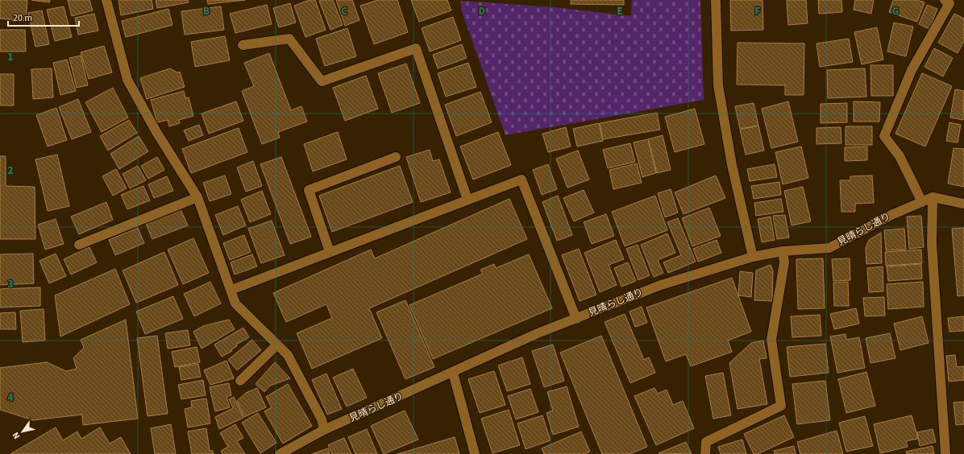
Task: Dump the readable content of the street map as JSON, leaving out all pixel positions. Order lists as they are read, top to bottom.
{
  "streets": {
    "street": ["見晴らし通り"]
  },
  "scale_bar": "20 m",
  "north": "bottom left",
  "grid": {
    "columns": [
      "B",
      "C",
      "D",
      "E",
      "F",
      "G"
    ],
    "rows": [
      "1",
      "2",
      "3",
      "4"
    ]
  }
}
